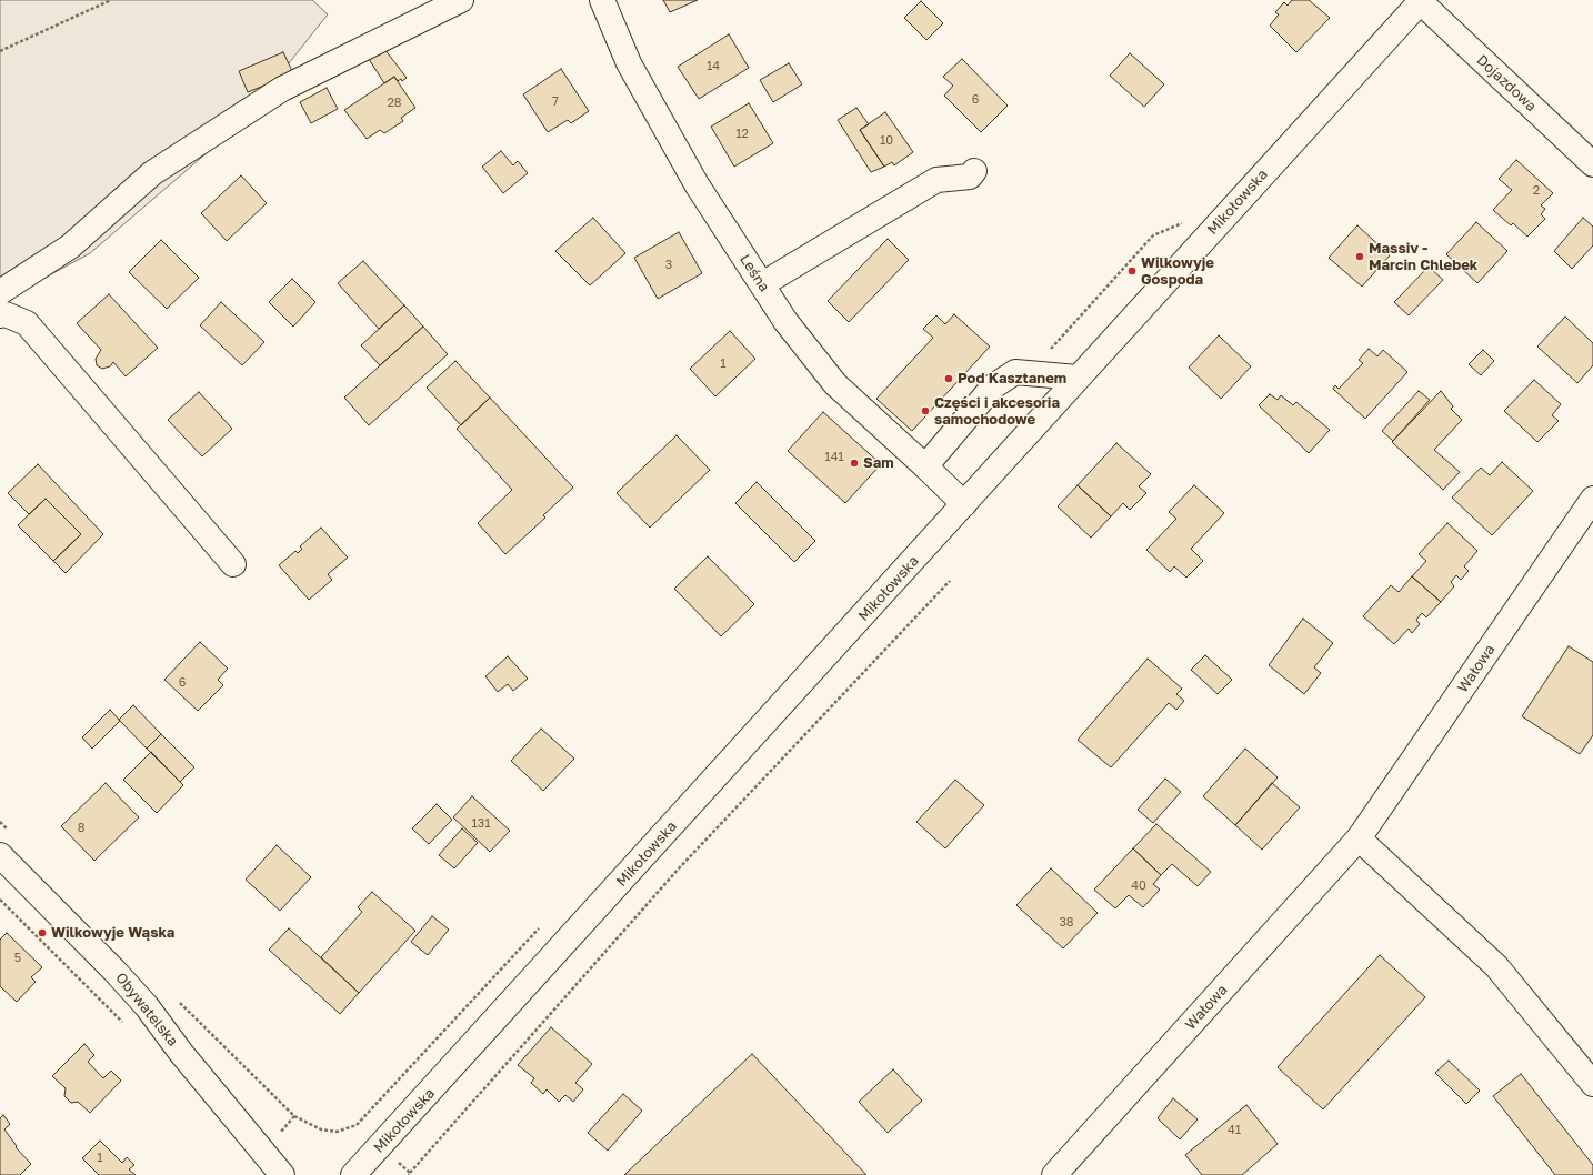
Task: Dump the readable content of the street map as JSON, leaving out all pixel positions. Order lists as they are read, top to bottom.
{
  "streets": {
    "street": [
      "Dojazdowa",
      "Mikołowska",
      "Leśna",
      "Wałowa",
      "Obywatelska"
    ]
  },
  "crossings": [
    ["Dojazdowa", "Mikołowska"],
    ["Mikołowska", "Leśna"]
  ],
  "places": [
    "Massiv - Marcin Chlebek",
    "Wilkowyje Gospoda",
    "Pod Kasztanem",
    "Części i akcesoria samochodowe",
    "Sam",
    "Wilkowyje Wąska"
  ],
  "house_numbers": [
    "14",
    "6",
    "7",
    "28",
    "12",
    "10",
    "2",
    "3",
    "1",
    "141",
    "6",
    "131",
    "8",
    "40",
    "38",
    "5",
    "41",
    "1"
  ]
}
